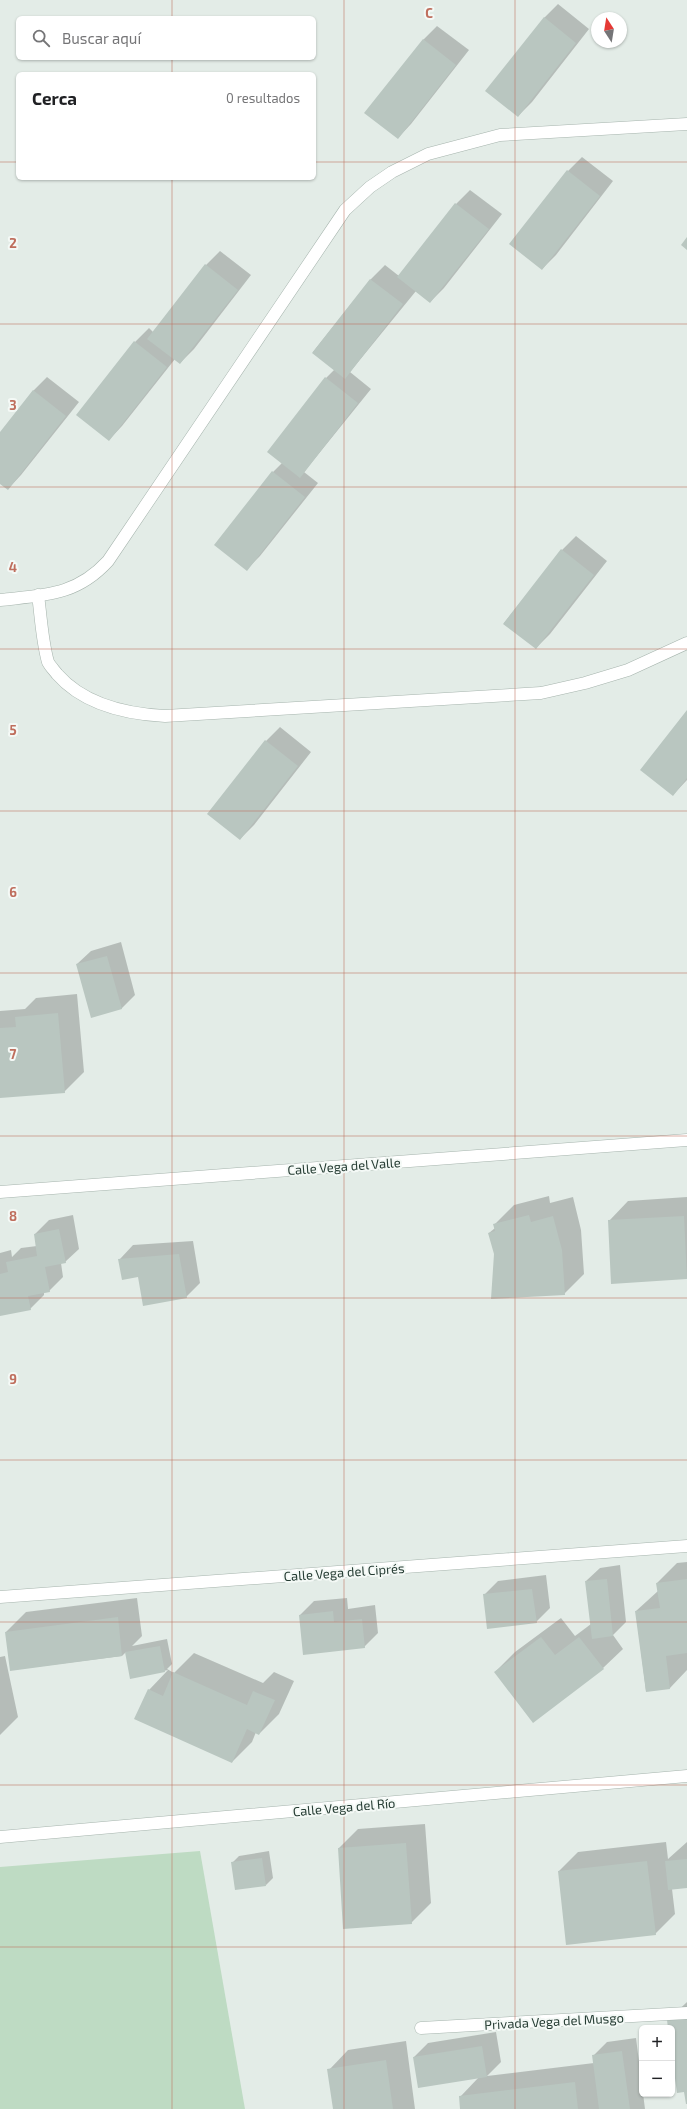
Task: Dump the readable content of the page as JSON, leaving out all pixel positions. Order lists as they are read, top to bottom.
{
  "streets": {
    "street": [
      "Calle Vega del Valle",
      "Calle Vega del Ciprés",
      "Calle Vega del Río",
      "Privada Vega del Musgo"
    ]
  },
  "north": "top",
  "page": {
    "search": "Buscar aquí",
    "heading": ["Cerca", "0 resultados"],
    "map_buttons": ["+", "−"]
  },
  "grid": {
    "columns": ["C"],
    "rows": [
      "2",
      "3",
      "4",
      "5",
      "6",
      "7",
      "8",
      "9"
    ]
  }
}
